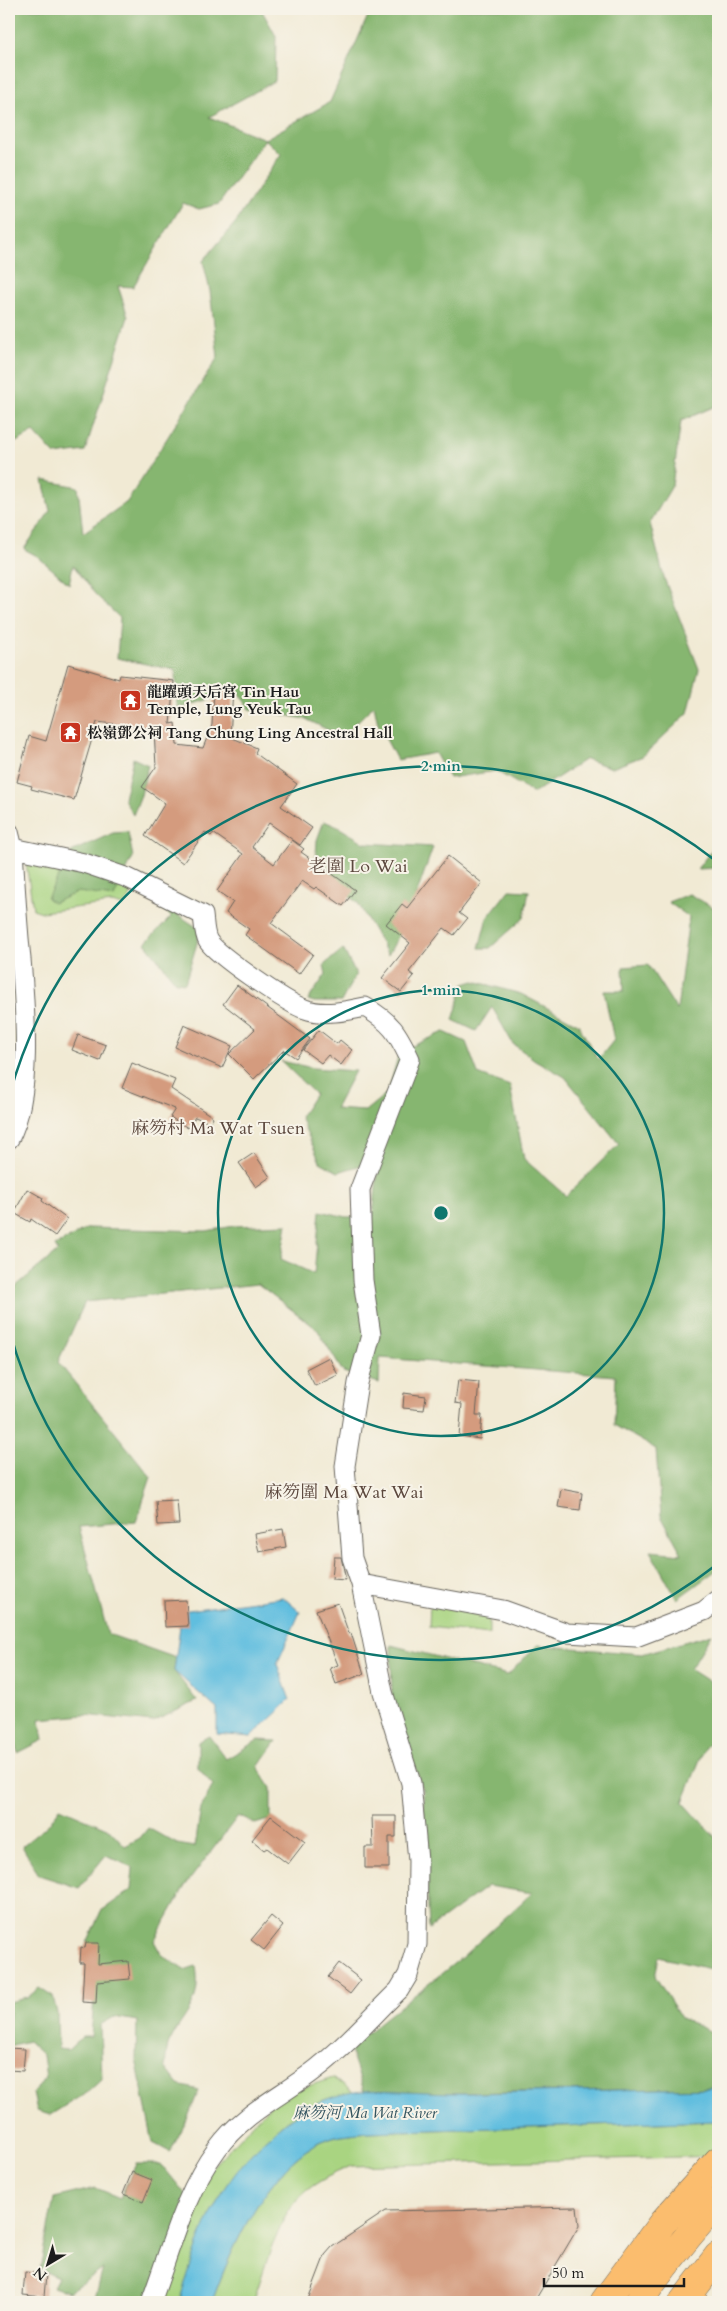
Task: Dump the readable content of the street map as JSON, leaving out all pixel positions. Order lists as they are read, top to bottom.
{
  "districts": ["老圍 Lo Wai", "麻笏村 Ma Wat Tsuen", "麻笏圍 Ma Wat Wai"],
  "water": ["麻笏河 Ma Wat River"],
  "places": {
    "temple": ["龍躍頭天后宮 Tin Hau Temple, Lung Yeuk Tau", "松嶺鄧公祠 Tang Chung Ling Ancestral Hall"]
  },
  "scale_bar": "50 m",
  "north": "bottom left",
  "rings": ["2 min", "1 min"]
}
